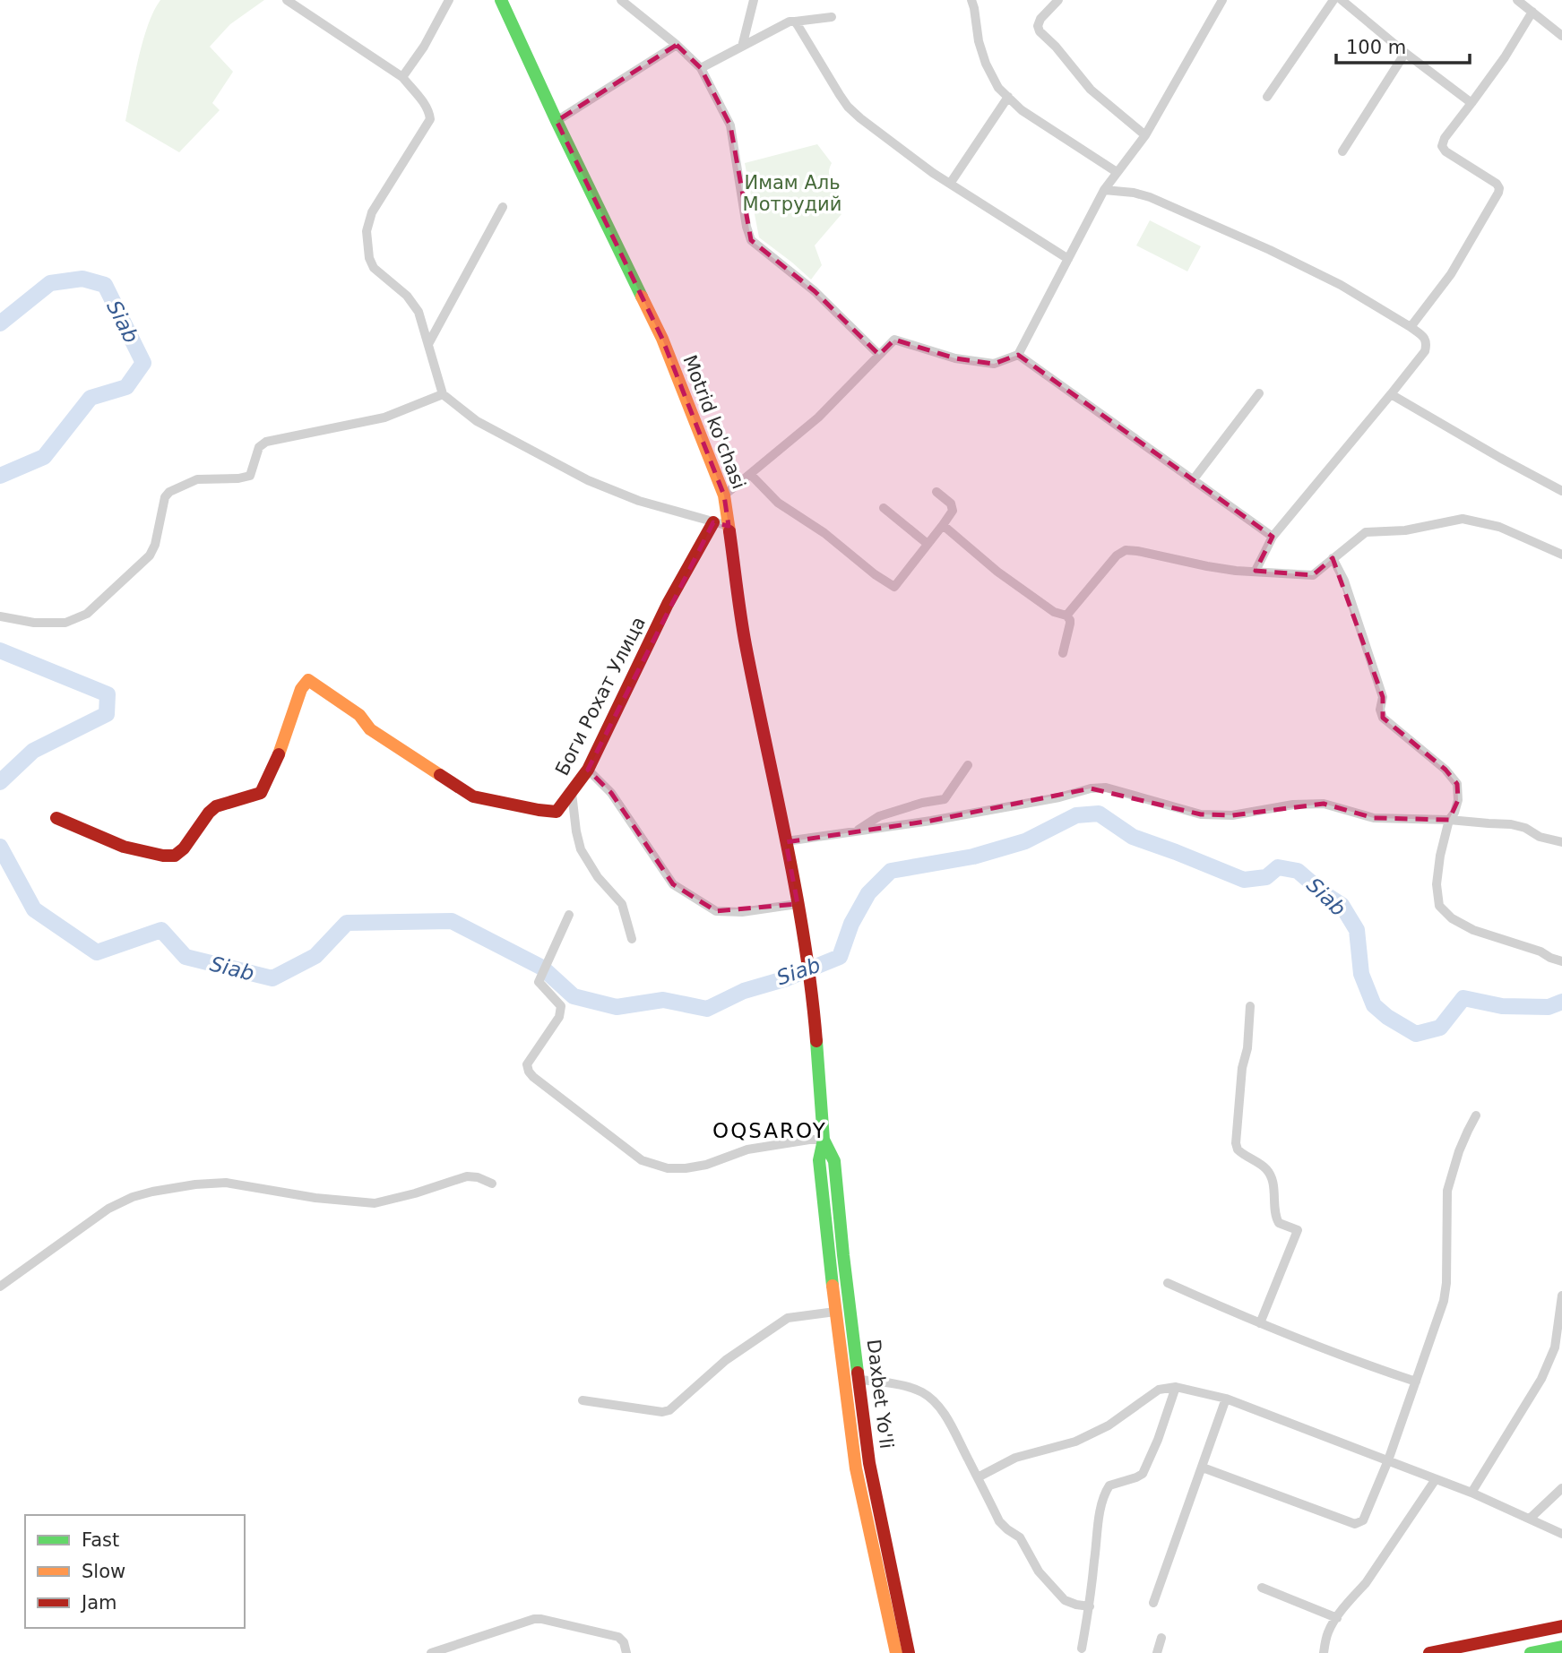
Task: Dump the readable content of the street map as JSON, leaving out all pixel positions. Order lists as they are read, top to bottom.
{
  "streets": {
    "main road": ["Motrid ko'chasi", "Боги Рохат Улица", "Daxbet Yo'li"]
  },
  "crossings": [
    ["Motrid ko'chasi", "Daxbet Yo'li"]
  ],
  "districts": ["OQSAROY"],
  "water": ["Siab"],
  "parks": ["Имам Аль Мотрудий"],
  "legend": ["Fast", "Slow", "Jam"],
  "scale_bar": "100 m"
}
